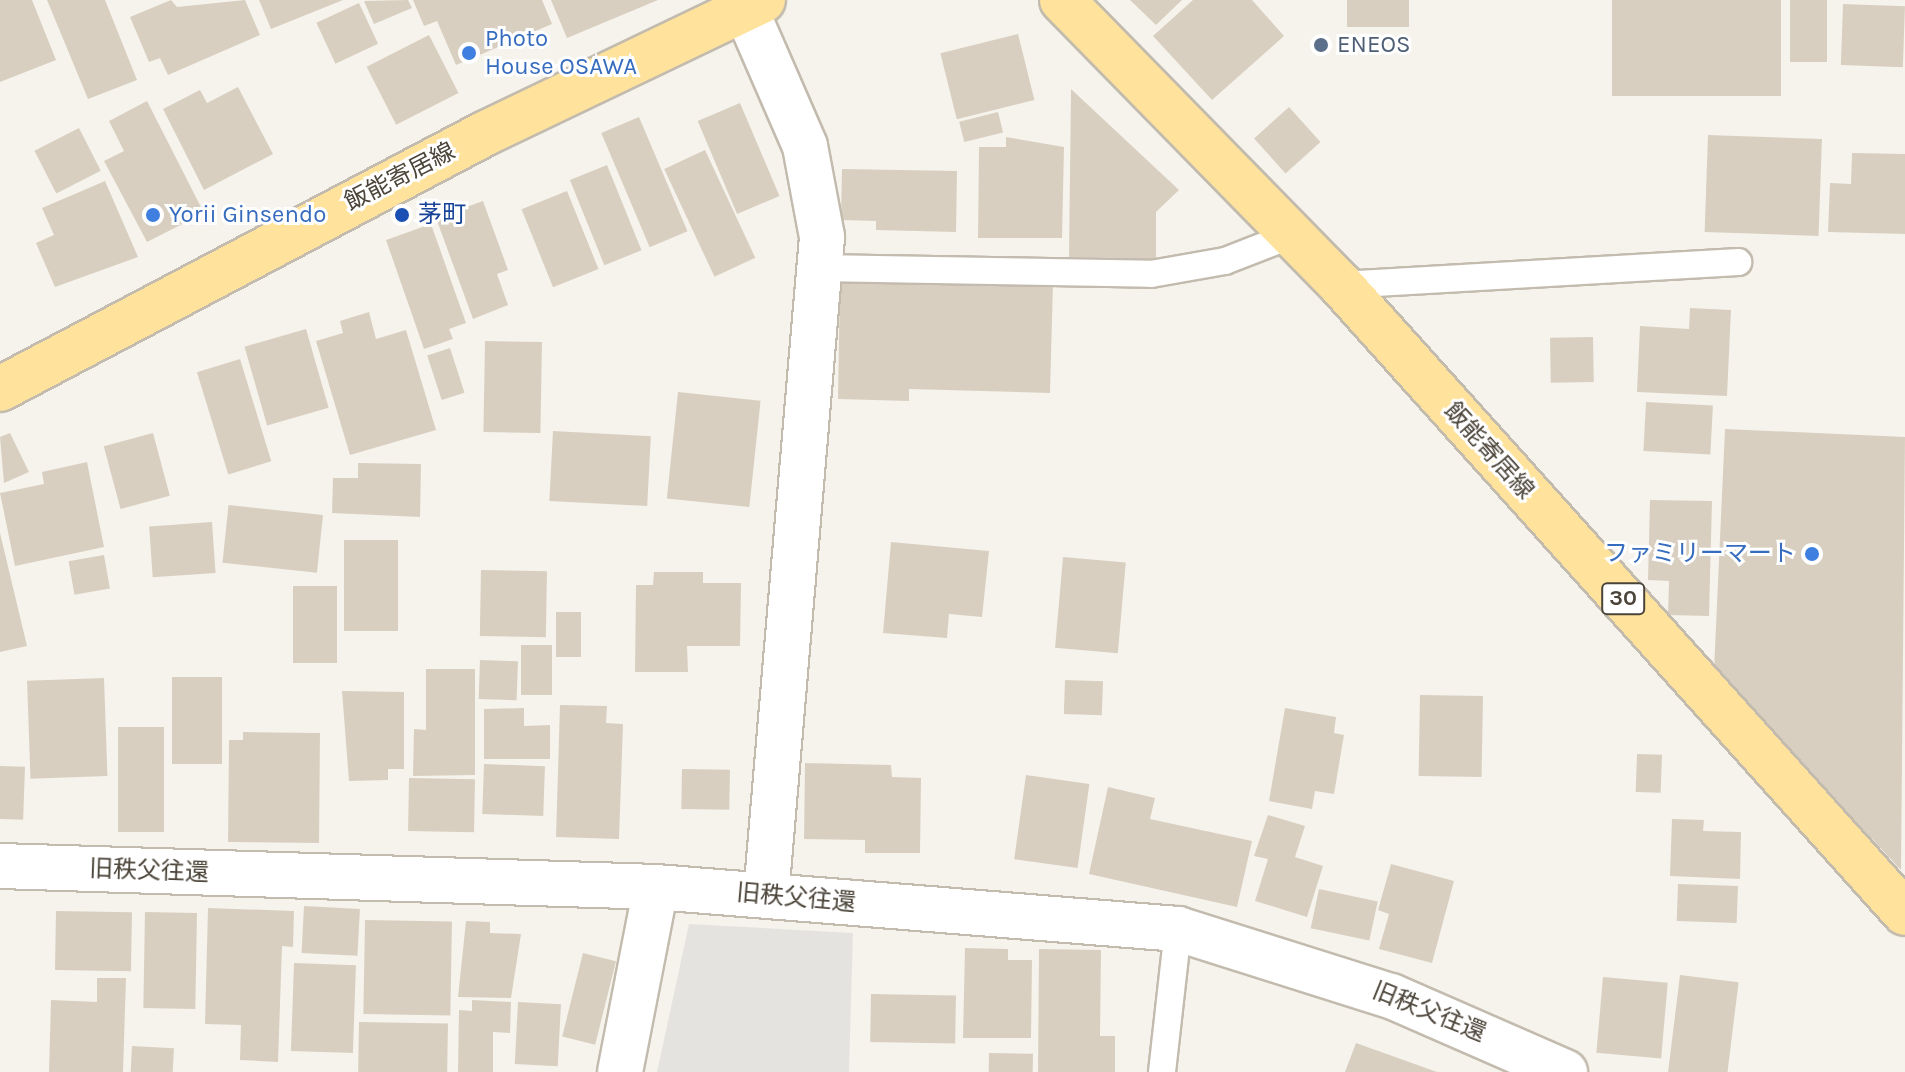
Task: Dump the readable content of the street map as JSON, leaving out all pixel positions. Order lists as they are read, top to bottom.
{
  "streets": {
    "main road": ["飯能寄居線", "30"],
    "street": ["旧秩父往還"]
  },
  "places": [
    "ENEOS",
    "Photo House OSAWA",
    "Yorii Ginsendo",
    "茅町",
    "ファミリーマート"
  ]
}
